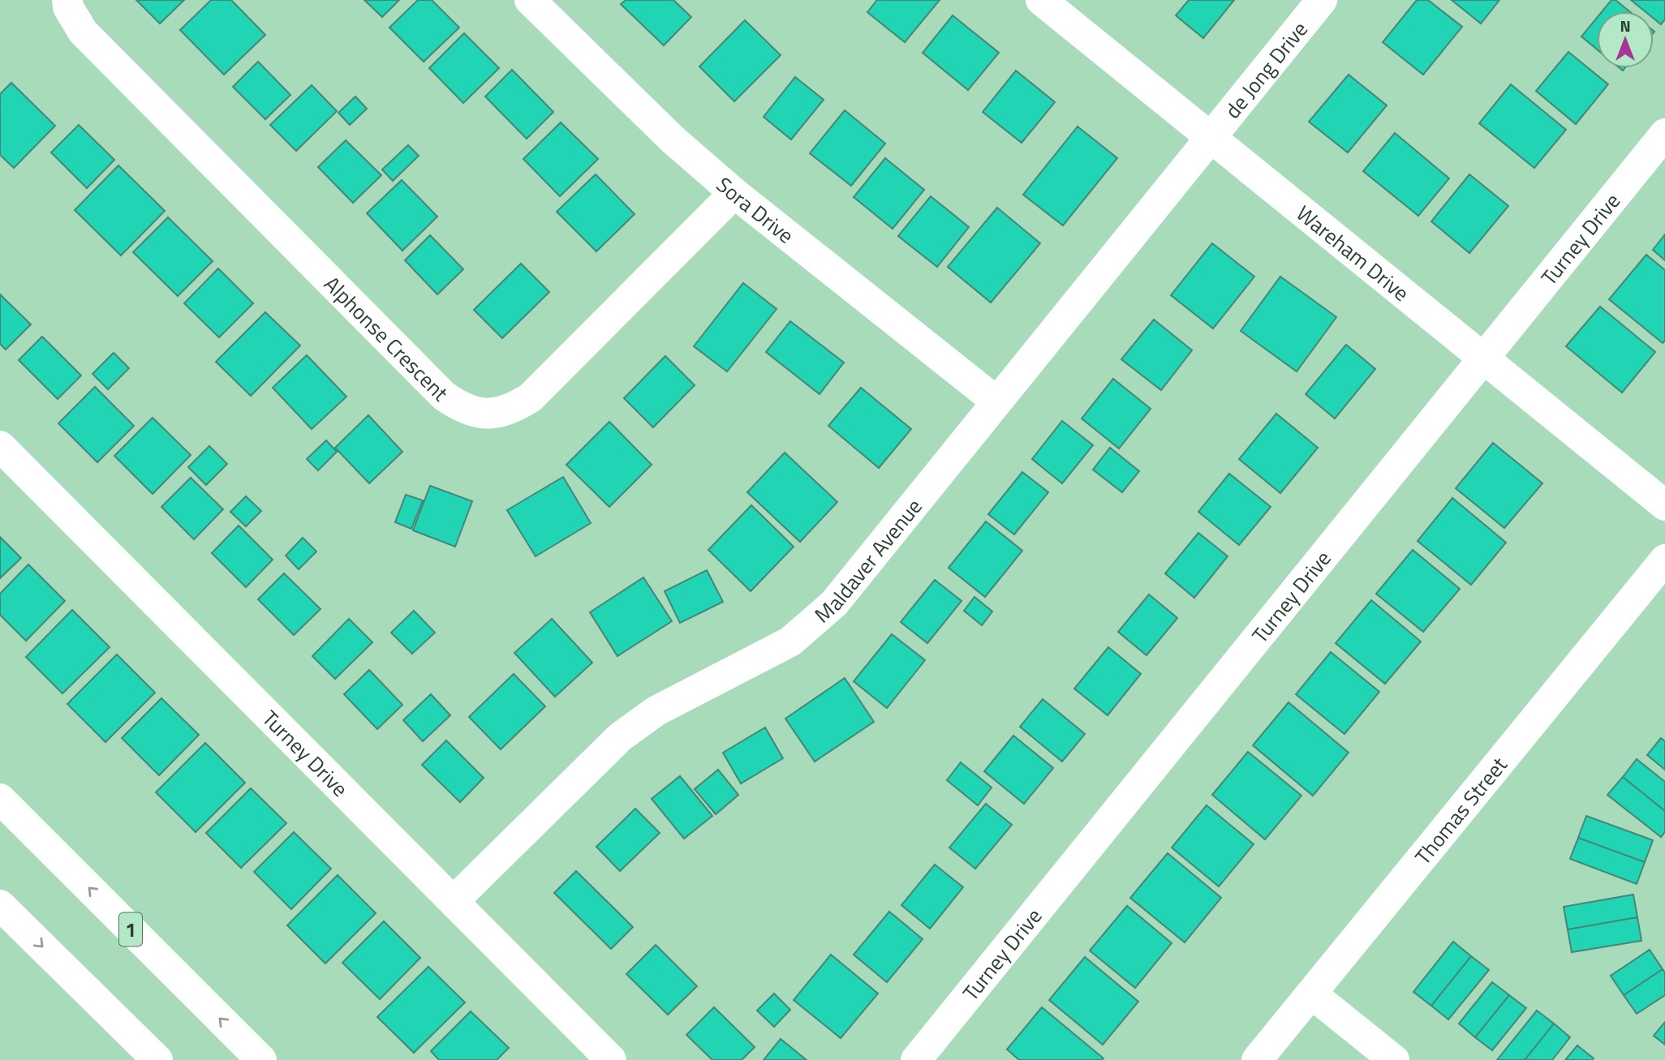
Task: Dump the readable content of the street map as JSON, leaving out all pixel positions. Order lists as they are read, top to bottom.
{
  "streets": {
    "street": [
      "de Jong Drive",
      "Sora Drive",
      "Turney Drive",
      "Wareham Drive",
      "Alphonse Crescent",
      "Maldaver Avenue",
      "Thomas Street",
      "1"
    ]
  },
  "crossings": [
    ["de Jong Drive", "Wareham Drive"],
    ["de Jong Drive", "Maldaver Avenue"],
    ["Sora Drive", "Alphonse Crescent"],
    ["Sora Drive", "Maldaver Avenue"],
    ["Turney Drive", "Wareham Drive"],
    ["Turney Drive", "Maldaver Avenue"],
    ["Wareham Drive", "Maldaver Avenue"]
  ],
  "north": "top"
}
